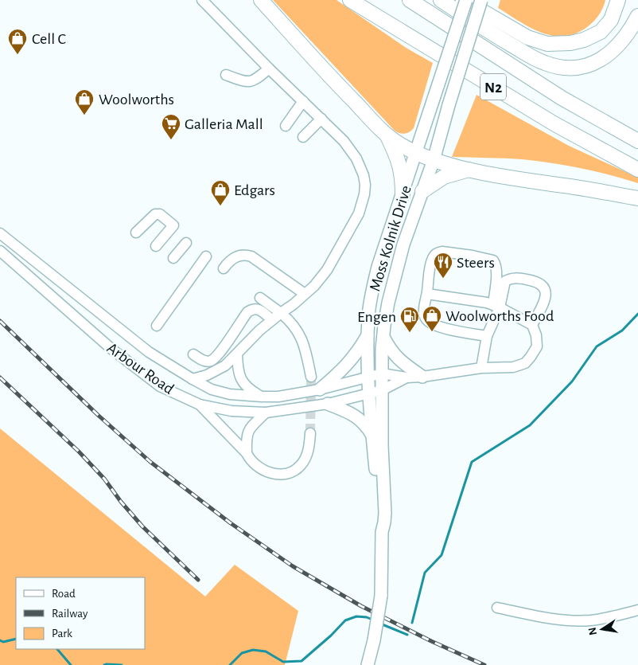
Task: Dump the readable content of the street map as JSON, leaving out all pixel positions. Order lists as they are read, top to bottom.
{
  "streets": {
    "highway": ["N2"],
    "main road": ["Moss Kolnik Drive"],
    "street": ["Arbour Road"]
  },
  "crossings": [
    ["Moss Kolnik Drive", "Arbour Road"]
  ],
  "places": {
    "shop": [
      "Cell C",
      "Woolworths",
      "Edgars",
      "Woolworths Food"
    ],
    "supermarket": ["Galleria Mall"],
    "restaurant": ["Steers"],
    "fuel station": ["Engen"]
  },
  "legend": ["Road", "Railway", "Park"],
  "north": "left"
}
